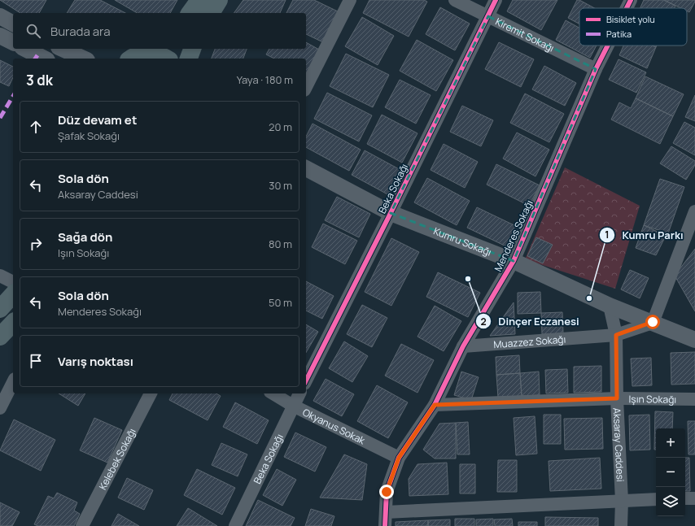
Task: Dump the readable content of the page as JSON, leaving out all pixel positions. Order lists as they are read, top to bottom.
{
  "streets": {
    "street": [
      "Kiremit Sokağı",
      "Beka Sokağı",
      "Menderes Sokağı",
      "Kumru Sokağı",
      "Muazzez Sokağı",
      "Işın Sokağı",
      "Okyanus Sokak",
      "Aksaray Caddesi",
      "Kelebek Sokağı"
    ]
  },
  "crossings": [
    ["Kiremit Sokağı", "Beka Sokağı"],
    ["Kiremit Sokağı", "Menderes Sokağı"],
    ["Beka Sokağı", "Kumru Sokağı"],
    ["Beka Sokağı", "Okyanus Sokak"],
    ["Menderes Sokağı", "Kumru Sokağı"],
    ["Menderes Sokağı", "Muazzez Sokağı"],
    ["Menderes Sokağı", "Işın Sokağı"],
    ["Menderes Sokağı", "Okyanus Sokak"],
    ["Kumru Sokağı", "Muazzez Sokağı"],
    ["Kumru Sokağı", "Aksaray Caddesi"],
    ["Muazzez Sokağı", "Aksaray Caddesi"],
    ["Işın Sokağı", "Aksaray Caddesi"]
  ],
  "places": ["Dinçer Eczanesi", "Kumru Parkı"],
  "legend": ["Bisiklet yolu", "Patika"],
  "page": {
    "search": "Burada ara",
    "heading": ["3 dk", "Yaya · 180 m"],
    "list": [
      ["Düz devam et", "Şafak Sokağı", "20 m"],
      ["Sola dön", "Aksaray Caddesi", "30 m"],
      ["Sağa dön", "Işın Sokağı", "80 m"],
      ["Sola dön", "Menderes Sokağı", "50 m"],
      "Varış noktası"
    ],
    "map_buttons": ["+", "−"]
  }
}
